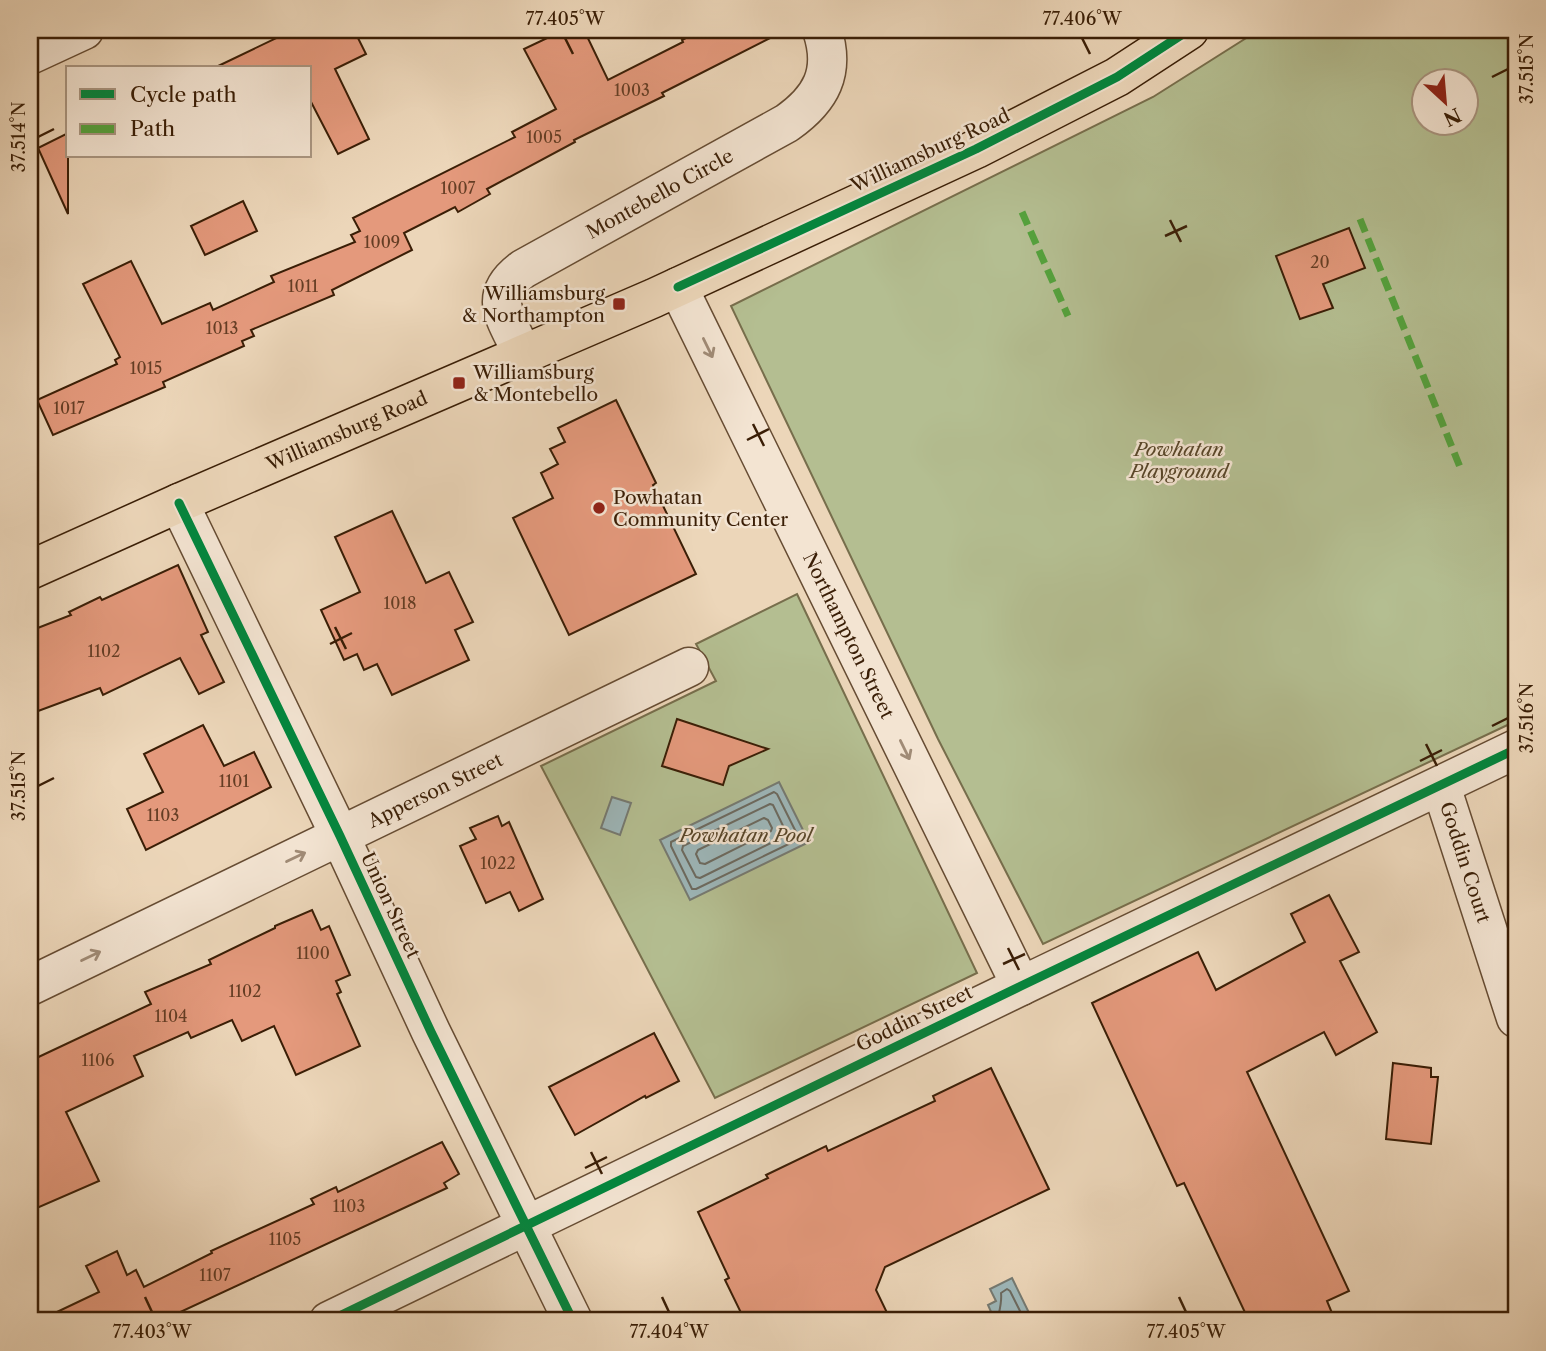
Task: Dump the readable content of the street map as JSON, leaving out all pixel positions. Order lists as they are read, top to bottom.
{
  "streets": {
    "main road": ["Williamsburg Road"],
    "street": [
      "Montebello Circle",
      "Northampton Street",
      "Apperson Street",
      "Goddin Court",
      "Union Street",
      "Goddin Street"
    ]
  },
  "crossings": [
    ["Williamsburg Road", "Montebello Circle"],
    ["Williamsburg Road", "Northampton Street"],
    ["Williamsburg Road", "Union Street"],
    ["Northampton Street", "Goddin Street"],
    ["Apperson Street", "Union Street"],
    ["Goddin Court", "Goddin Street"],
    ["Union Street", "Goddin Street"]
  ],
  "one_way": ["Northampton Street", "Apperson Street"],
  "parks": ["Powhatan Playground", "Powhatan Pool"],
  "places": {
    "transit": ["Williamsburg & Northampton", "Williamsburg & Montebello"],
    "other": ["Powhatan Community Center"]
  },
  "house_numbers": [
    "1003",
    "1005",
    "1007",
    "1009",
    "20",
    "1011",
    "1013",
    "1015",
    "1017",
    "1018",
    "1102",
    "1101",
    "1103",
    "1022",
    "1100",
    "1102",
    "1104",
    "1106",
    "1103",
    "1105",
    "1107"
  ],
  "legend": ["Cycle path", "Path"],
  "north": "bottom right",
  "coordinates": [
    "77.405°W",
    "77.406°W",
    "37.515°N",
    "37.514°N",
    "37.516°N",
    "77.403°W",
    "77.404°W"
  ]
}
